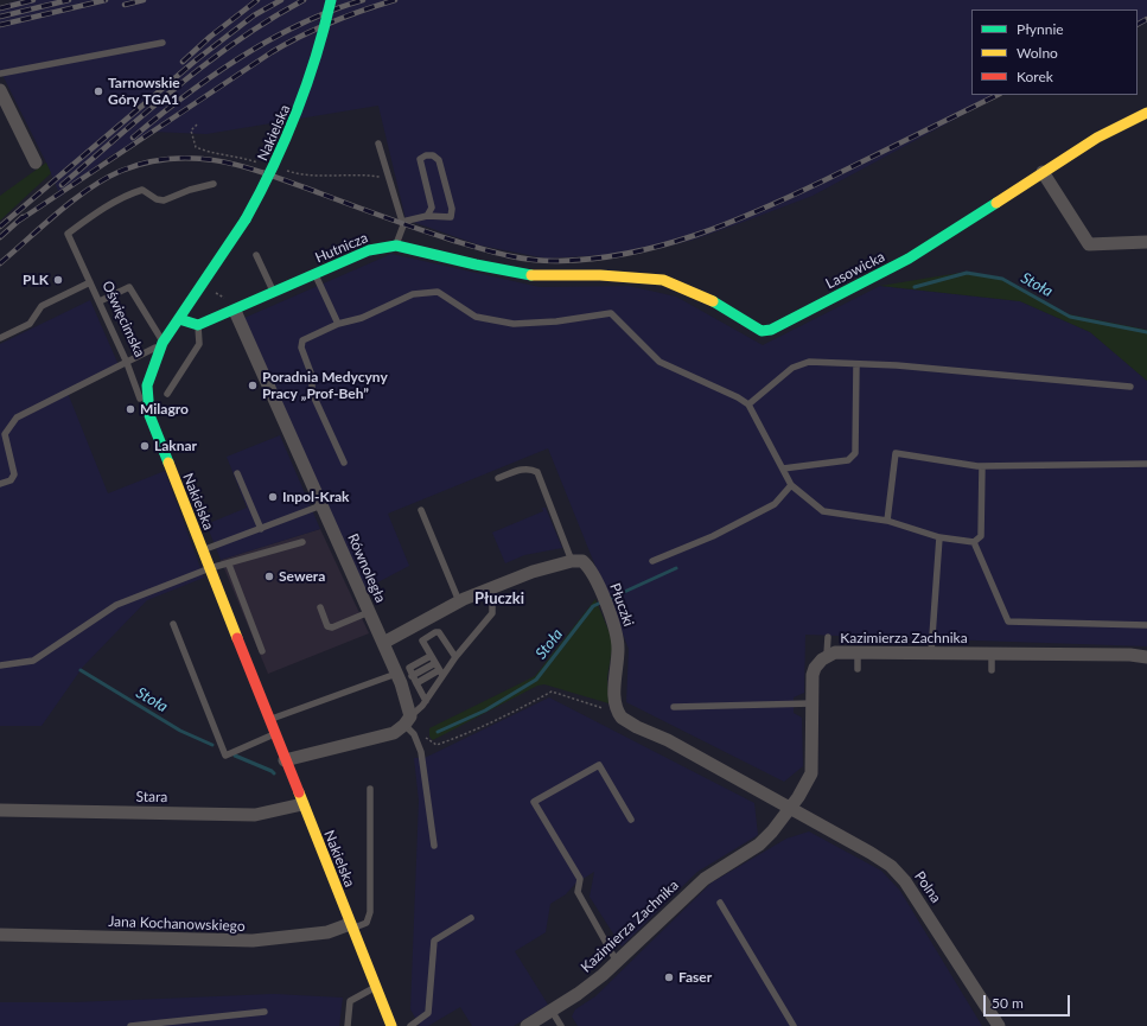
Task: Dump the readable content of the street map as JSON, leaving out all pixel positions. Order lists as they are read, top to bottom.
{
  "streets": {
    "street": [
      "Nakielska",
      "Hutnicza",
      "Lasowicka",
      "Równoległa",
      "Płuczki",
      "Kazimierza Zachnika",
      "Stara",
      "Polna",
      "Jana Kochanowskiego"
    ],
    "lane": ["Oświęcimska"]
  },
  "crossings": [
    ["Nakielska", "Oświęcimska"],
    ["Nakielska", "Stara"],
    ["Nakielska", "Jana Kochanowskiego"],
    ["Hutnicza", "Lasowicka"],
    ["Hutnicza", "Równoległa"],
    ["Kazimierza Zachnika", "Polna"]
  ],
  "districts": ["Płuczki"],
  "water": ["Stoła"],
  "places": [
    "Tarnowskie Góry TGA1",
    "PLK",
    "Poradnia Medycyny Pracy „Prof-Beh”",
    "Milagro",
    "Laknar",
    "Inpol-Krak",
    "Sewera",
    "Faser"
  ],
  "legend": ["Płynnie", "Wolno", "Korek"],
  "scale_bar": "50 m"
}
